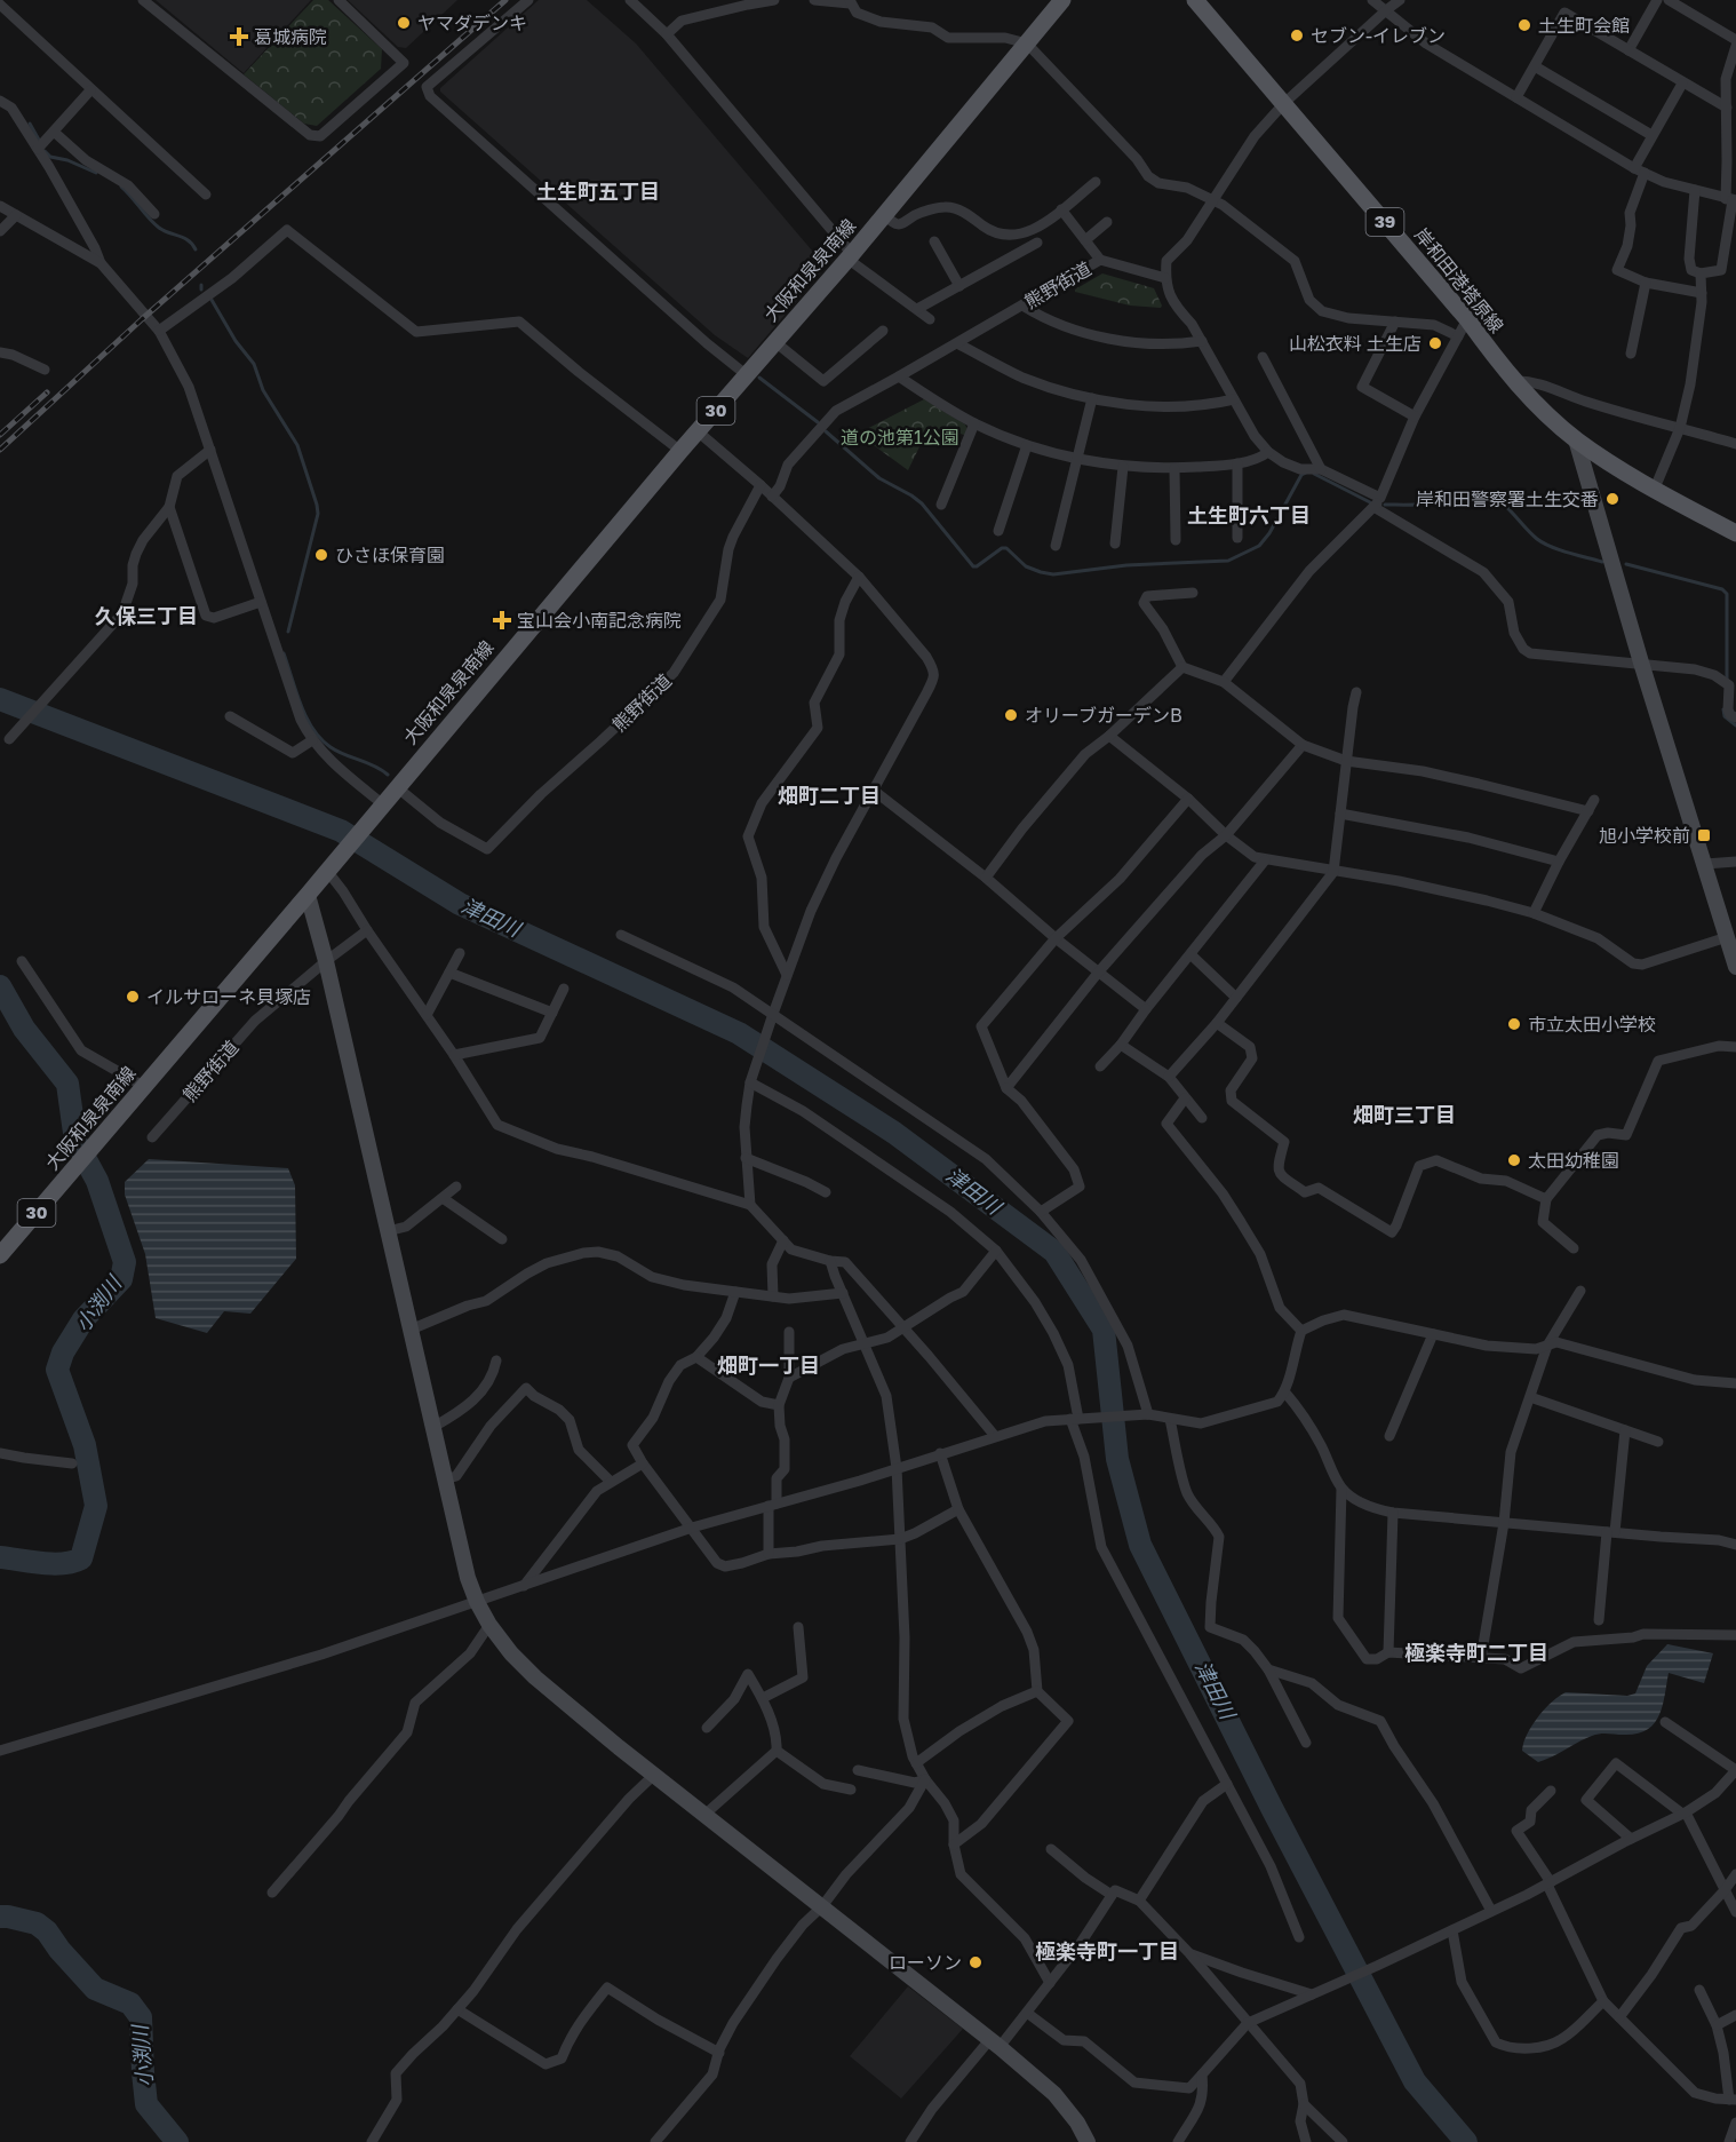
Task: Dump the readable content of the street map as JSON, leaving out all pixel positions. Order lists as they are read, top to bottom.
{
  "streets": {
    "main road": [
      "39",
      "大阪和泉泉南線",
      "岸和田港塔原線",
      "30"
    ],
    "street": ["熊野街道"]
  },
  "crossings": [
    ["大阪和泉泉南線", "熊野街道"]
  ],
  "districts": [
    "土生町五丁目",
    "土生町六丁目",
    "久保三丁目",
    "畑町二丁目",
    "畑町三丁目",
    "畑町一丁目",
    "極楽寺町二丁目",
    "極楽寺町一丁目"
  ],
  "water": ["津田川", "小渕川"],
  "parks": ["道の池第1公園"],
  "places": {
    "other": [
      "ヤマダデンキ",
      "土生町会館",
      "セブン-イレブン",
      "山松衣料 土生店",
      "岸和田警察署土生交番",
      "ひさほ保育園",
      "オリーブガーデンB",
      "イルサローネ貝塚店",
      "市立太田小学校",
      "太田幼稚園",
      "ローソン"
    ],
    "health": ["葛城病院", "宝山会小南記念病院"],
    "transit": ["旭小学校前"]
  }
}
